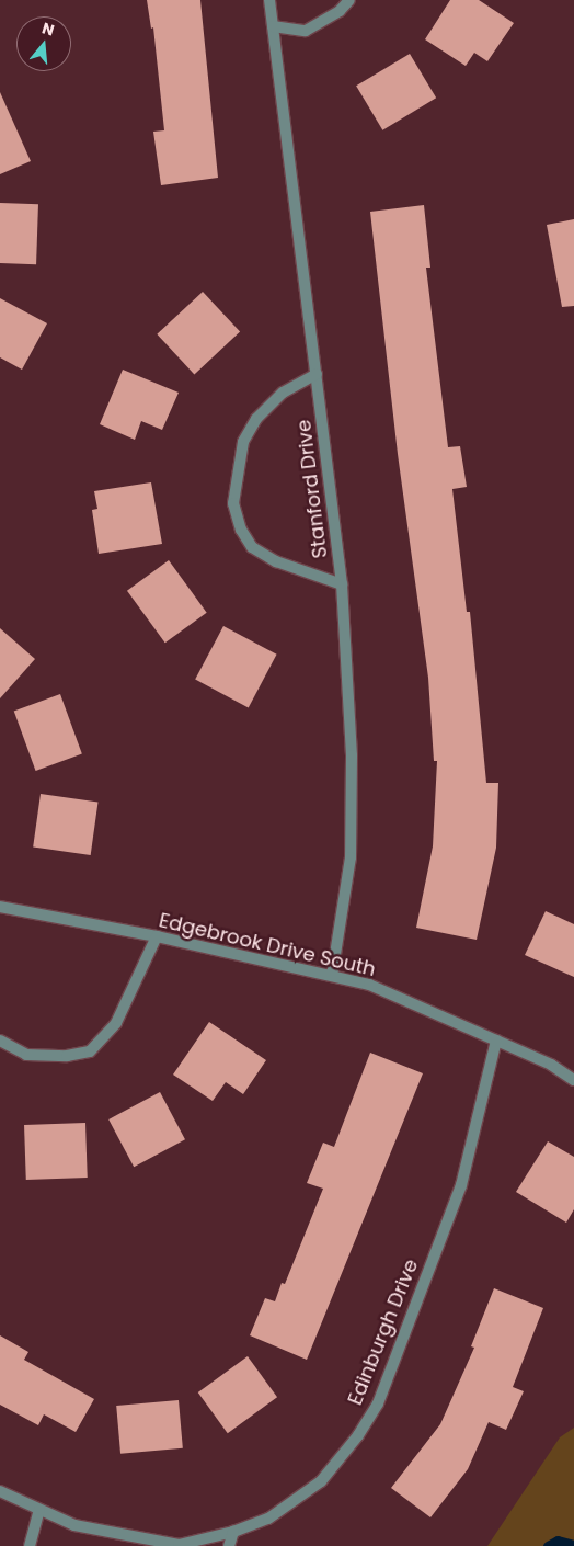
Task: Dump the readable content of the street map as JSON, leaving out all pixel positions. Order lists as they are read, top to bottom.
{
  "streets": {
    "street": ["Stanford Drive", "Edgebrook Drive South", "Edinburgh Drive"]
  },
  "crossings": [
    ["Stanford Drive", "Edgebrook Drive South"],
    ["Edgebrook Drive South", "Edinburgh Drive"]
  ],
  "north": "top"
}
